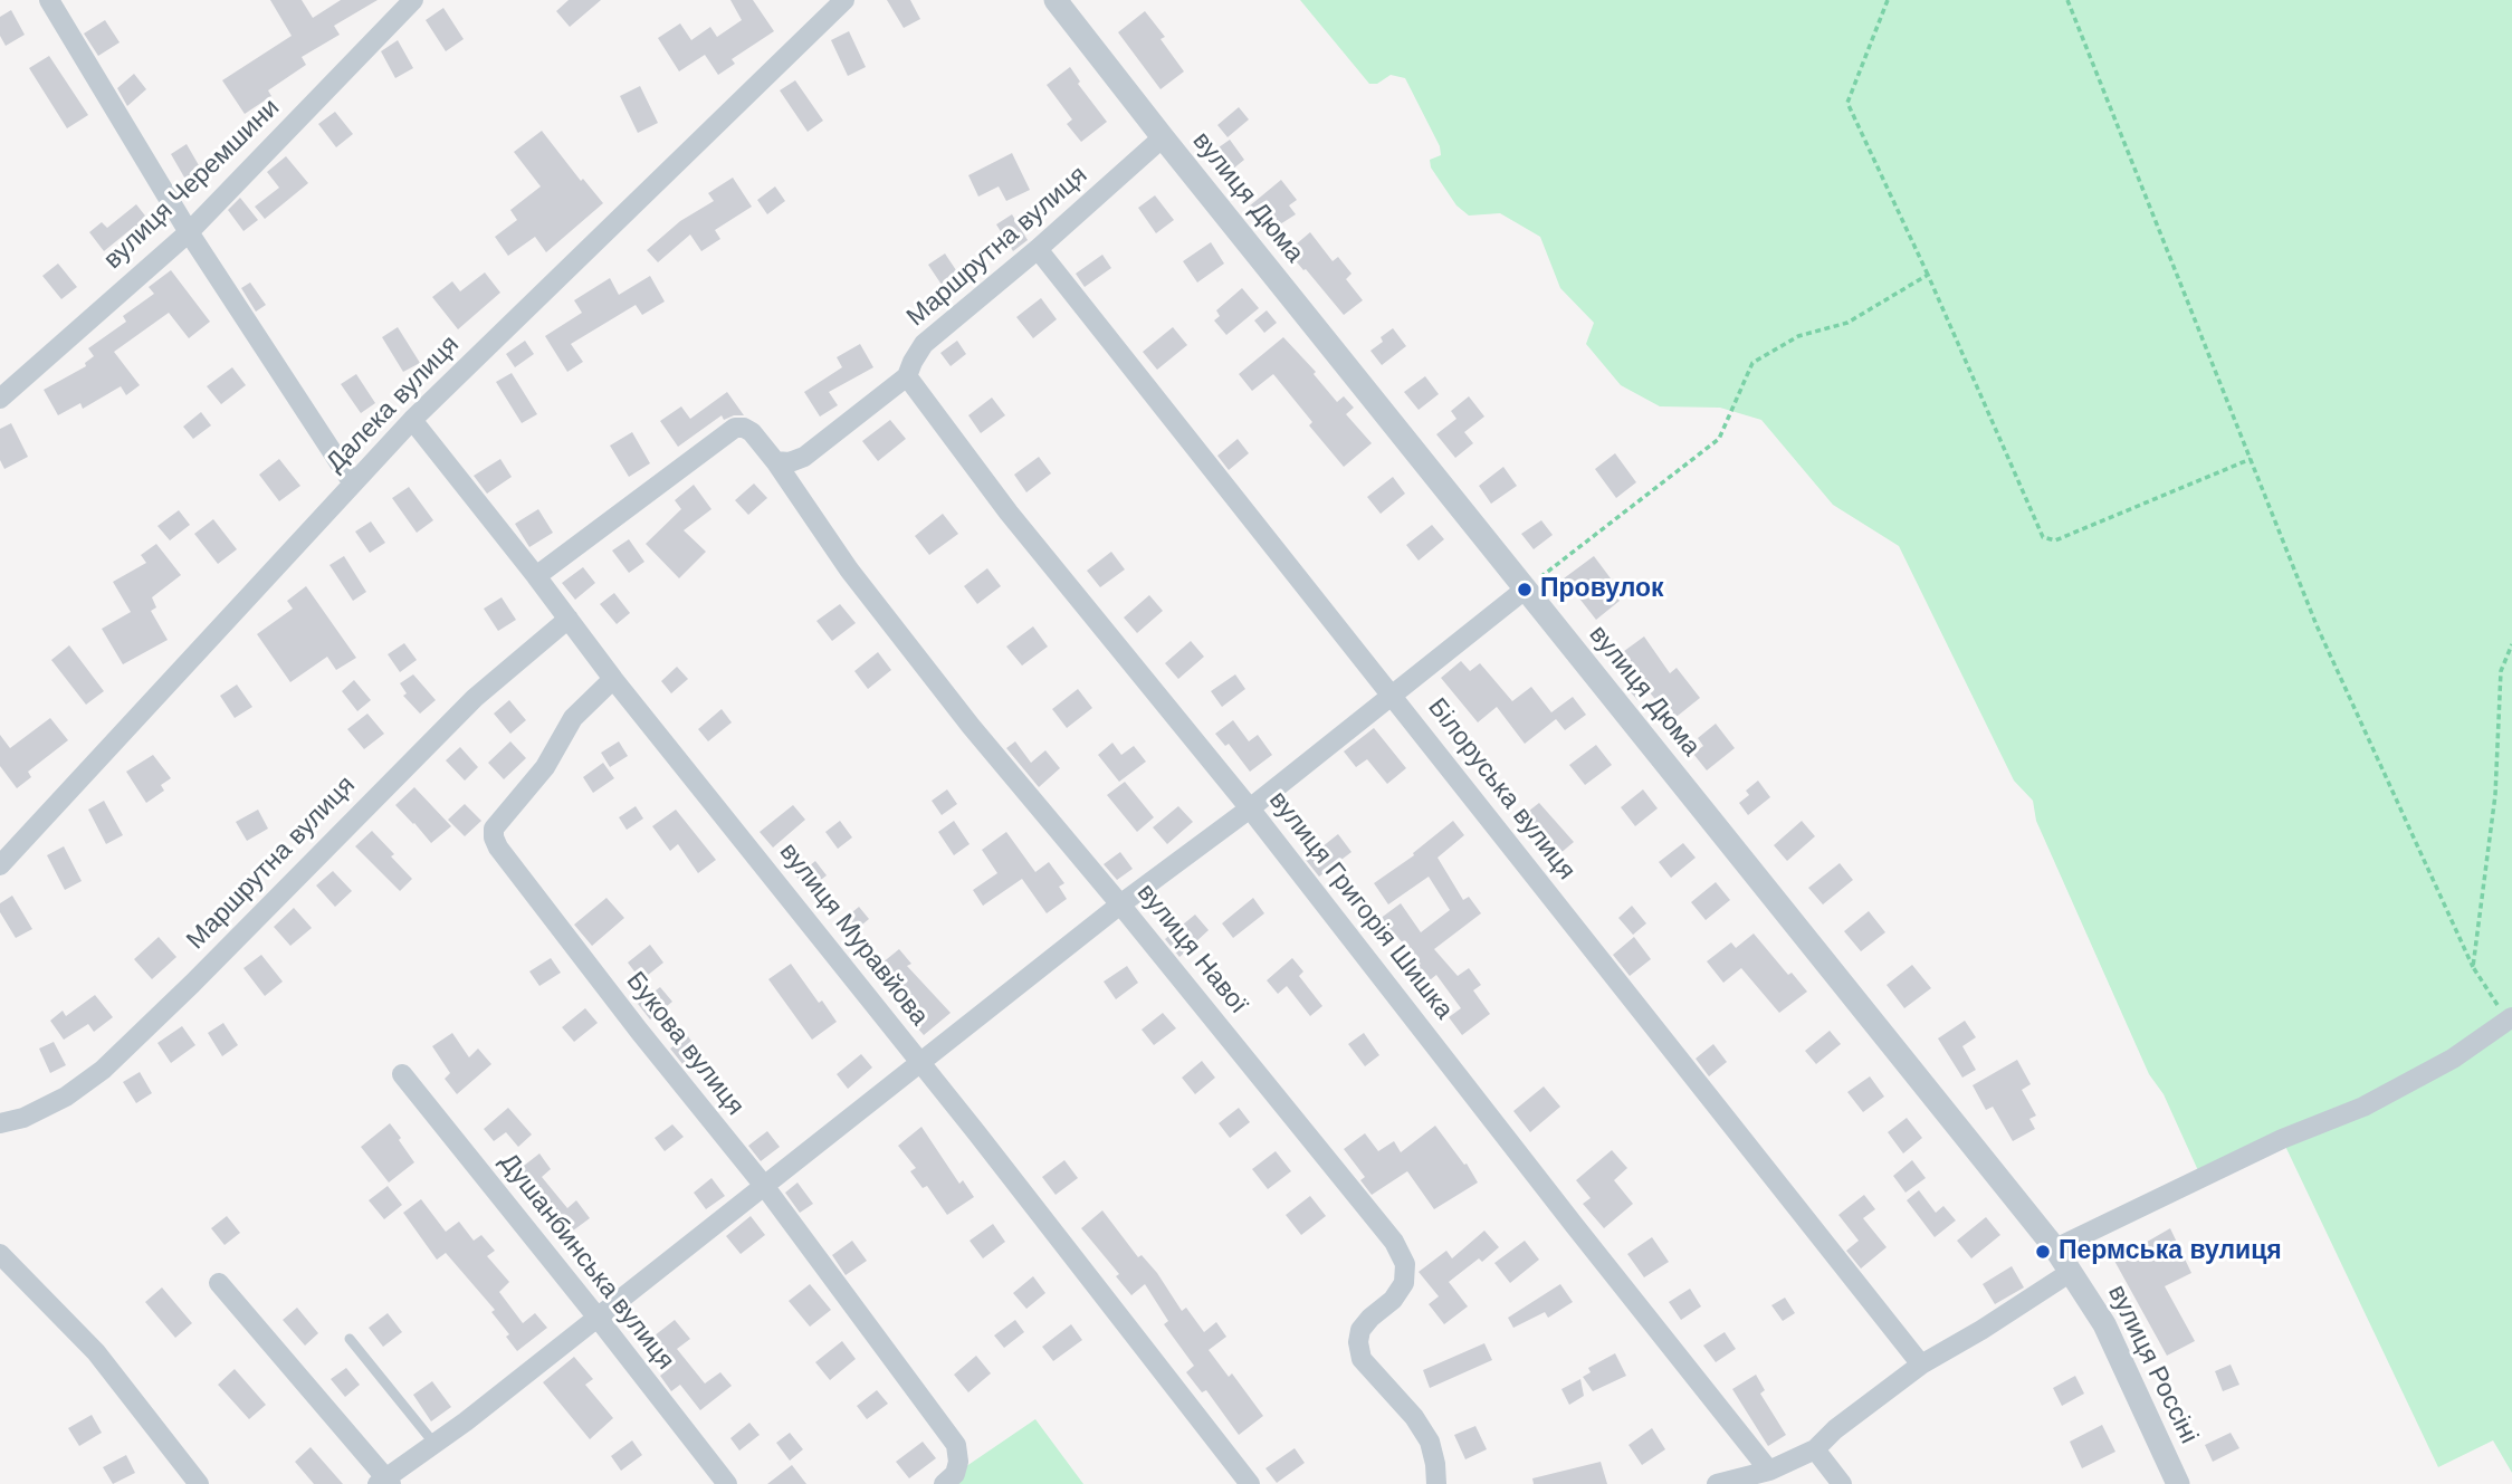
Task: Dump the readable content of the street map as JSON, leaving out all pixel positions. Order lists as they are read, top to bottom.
{
  "streets": {
    "street": [
      "вулиця Черемшини",
      "вулиця Дюма",
      "Маршрутна вулиця",
      "Далека вулиця",
      "Білоруська вулиця",
      "вулиця Григорія Шишка",
      "вулиця Муравйова",
      "вулиця Навої",
      "Букова вулиця",
      "Душанбинська вулиця",
      "вулиця Россіні"
    ]
  },
  "crossings": [
    ["вулиця Дюма", "Маршрутна вулиця"],
    ["вулиця Дюма", "вулиця Россіні"],
    ["Маршрутна вулиця", "Білоруська вулиця"],
    ["Маршрутна вулиця", "вулиця Григорія Шишка"],
    ["Маршрутна вулиця", "вулиця Муравйова"],
    ["Маршрутна вулиця", "вулиця Навої"],
    ["Далека вулиця", "вулиця Муравйова"],
    ["вулиця Муравйова", "Букова вулиця"]
  ],
  "places": ["Провулок", "Пермська вулиця"]
}
